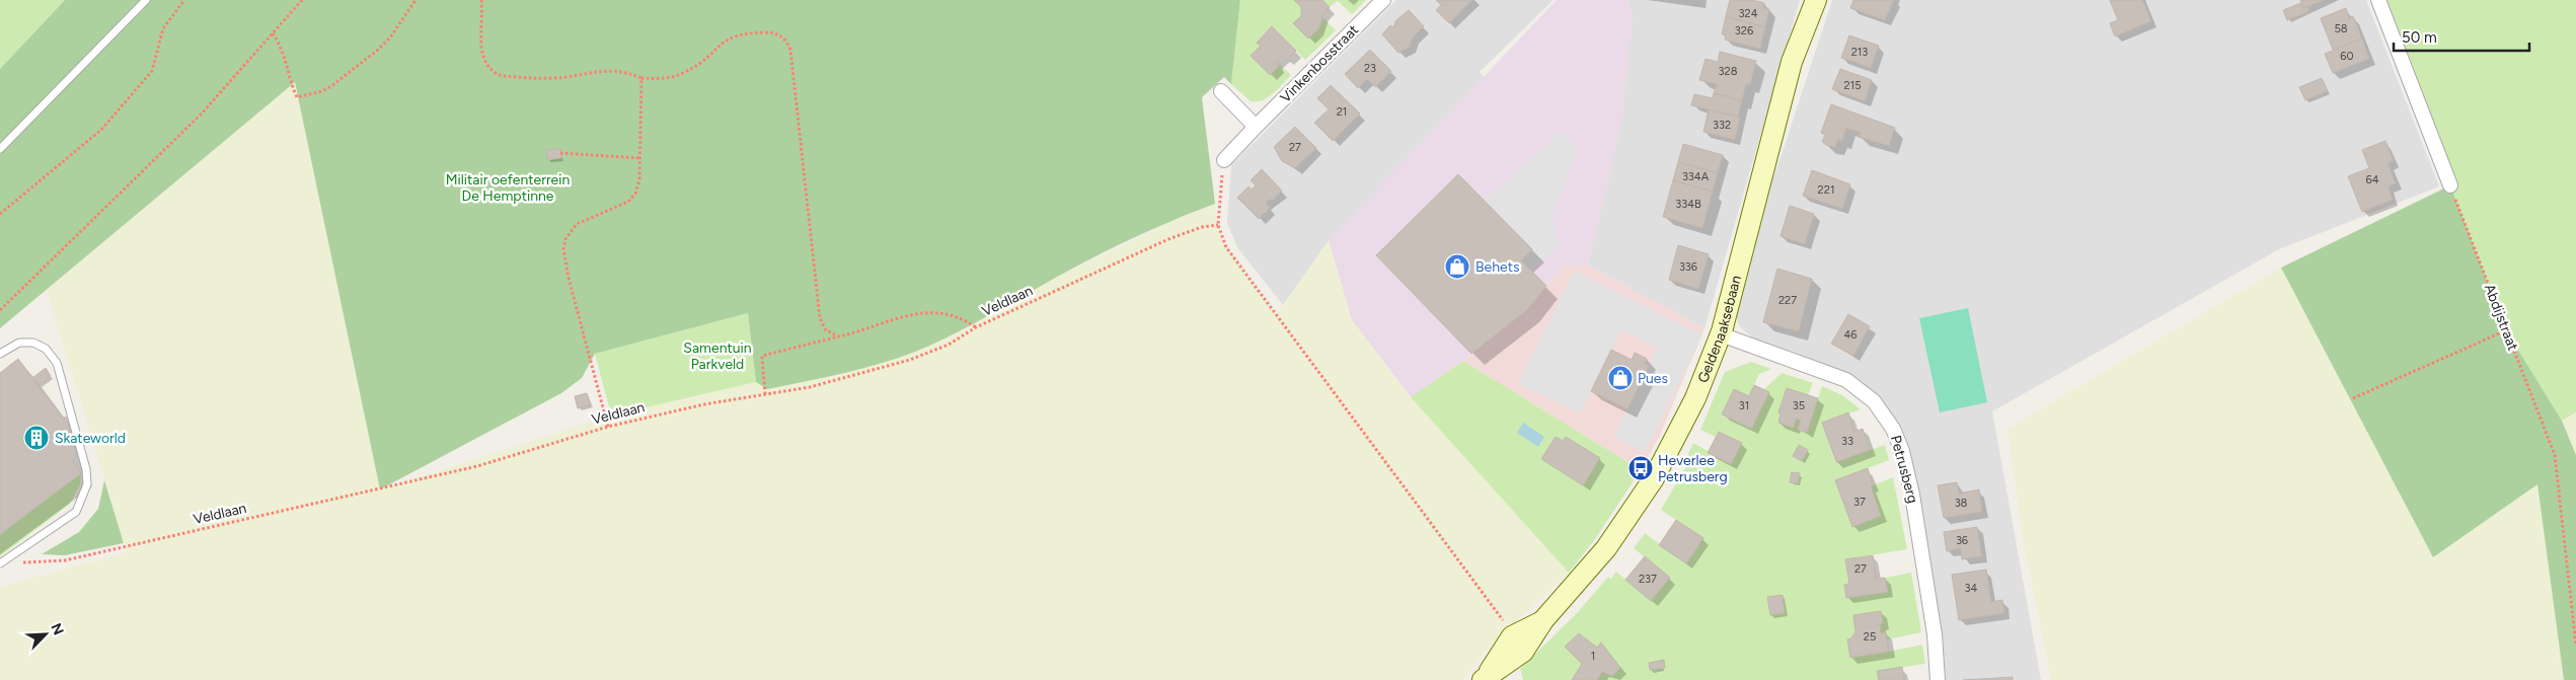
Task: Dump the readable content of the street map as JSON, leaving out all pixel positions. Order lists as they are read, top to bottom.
{
  "streets": {
    "street": ["Vinkenbosstraat", "Geldenaaksebaan", "Petrusberg"],
    "path": ["Veldlaan", "Abdijstraat"]
  },
  "crossings": [
    ["Geldenaaksebaan", "Petrusberg"]
  ],
  "parks": ["Militair oefenterrein De Hemptinne", "Samentuin Parkveld"],
  "places": {
    "shop": ["Behets", "Pues"],
    "building": ["Skateworld"],
    "bus stop": ["Heverlee Petrusberg"]
  },
  "house_numbers": [
    "324",
    "58",
    "326",
    "213",
    "60",
    "23",
    "328",
    "215",
    "21",
    "332",
    "27",
    "334A",
    "64",
    "221",
    "334B",
    "336",
    "227",
    "46",
    "31",
    "35",
    "33",
    "37",
    "38",
    "36",
    "27",
    "237",
    "34",
    "25",
    "1"
  ],
  "scale_bar": "50 m",
  "north": "top right"
}
